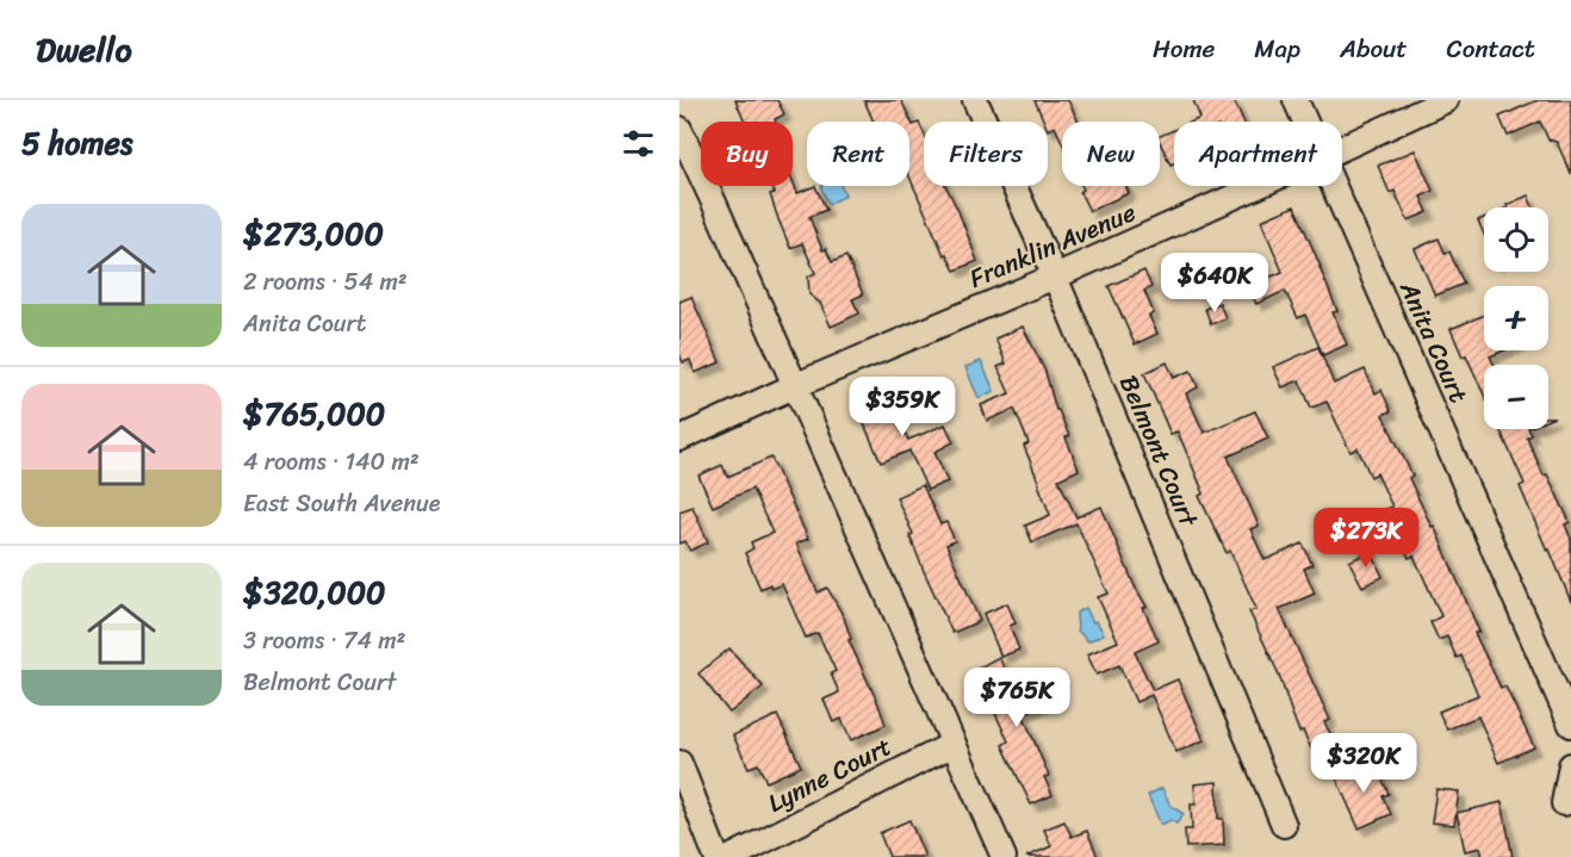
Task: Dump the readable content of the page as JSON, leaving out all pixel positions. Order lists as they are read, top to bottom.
{
  "streets": {
    "street": [
      "Franklin Avenue",
      "Anita Court",
      "Belmont Court",
      "Lynne Court"
    ]
  },
  "crossings": [
    ["Franklin Avenue", "Belmont Court"]
  ],
  "page": {
    "header": "Dwello",
    "nav": [
      "Home",
      "Map",
      "About",
      "Contact"
    ],
    "heading": "5 homes",
    "chip": [
      "Buy",
      "Rent",
      "Filters",
      "New",
      "Apartment"
    ],
    "list": [
      {
        "name": "$273,000",
        "note": "2 rooms · 54 m² · Anita Court"
      },
      {
        "name": "$765,000",
        "note": "4 rooms · 140 m² · East South Avenue"
      },
      {
        "name": "$320,000",
        "note": "3 rooms · 74 m² · Belmont Court"
      }
    ],
    "map_buttons": ["+", "−"],
    "price": [
      "$640K",
      "$359K",
      "$273K",
      "$765K",
      "$320K"
    ]
  }
}
